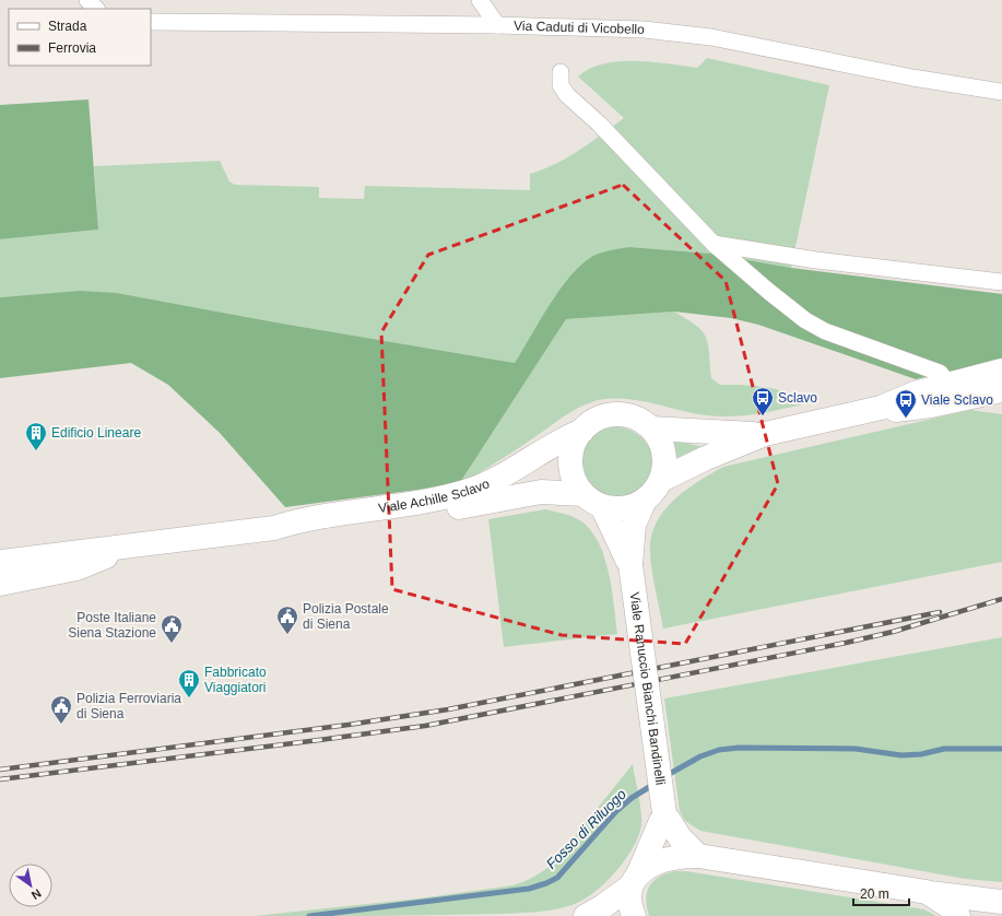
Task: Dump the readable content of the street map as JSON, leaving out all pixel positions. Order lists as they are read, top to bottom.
{
  "streets": {
    "main road": ["Viale Achille Sclavo", "Viale Ranuccio Bianchi Bandinelli"],
    "street": ["Via Caduti di Vicobello"]
  },
  "crossings": [
    ["Viale Achille Sclavo", "Viale Ranuccio Bianchi Bandinelli"]
  ],
  "water": ["Fosso di Riluogo"],
  "places": {
    "bus stop": ["Sclavo", "Viale Sclavo"],
    "building": ["Edificio Lineare", "Fabbricato Viaggiatori"],
    "public building": ["Polizia Postale di Siena", "Poste Italiane Siena Stazione", "Polizia Ferroviaria di Siena"]
  },
  "legend": ["Strada", "Ferrovia"],
  "scale_bar": "20 m",
  "north": "bottom right"
}
